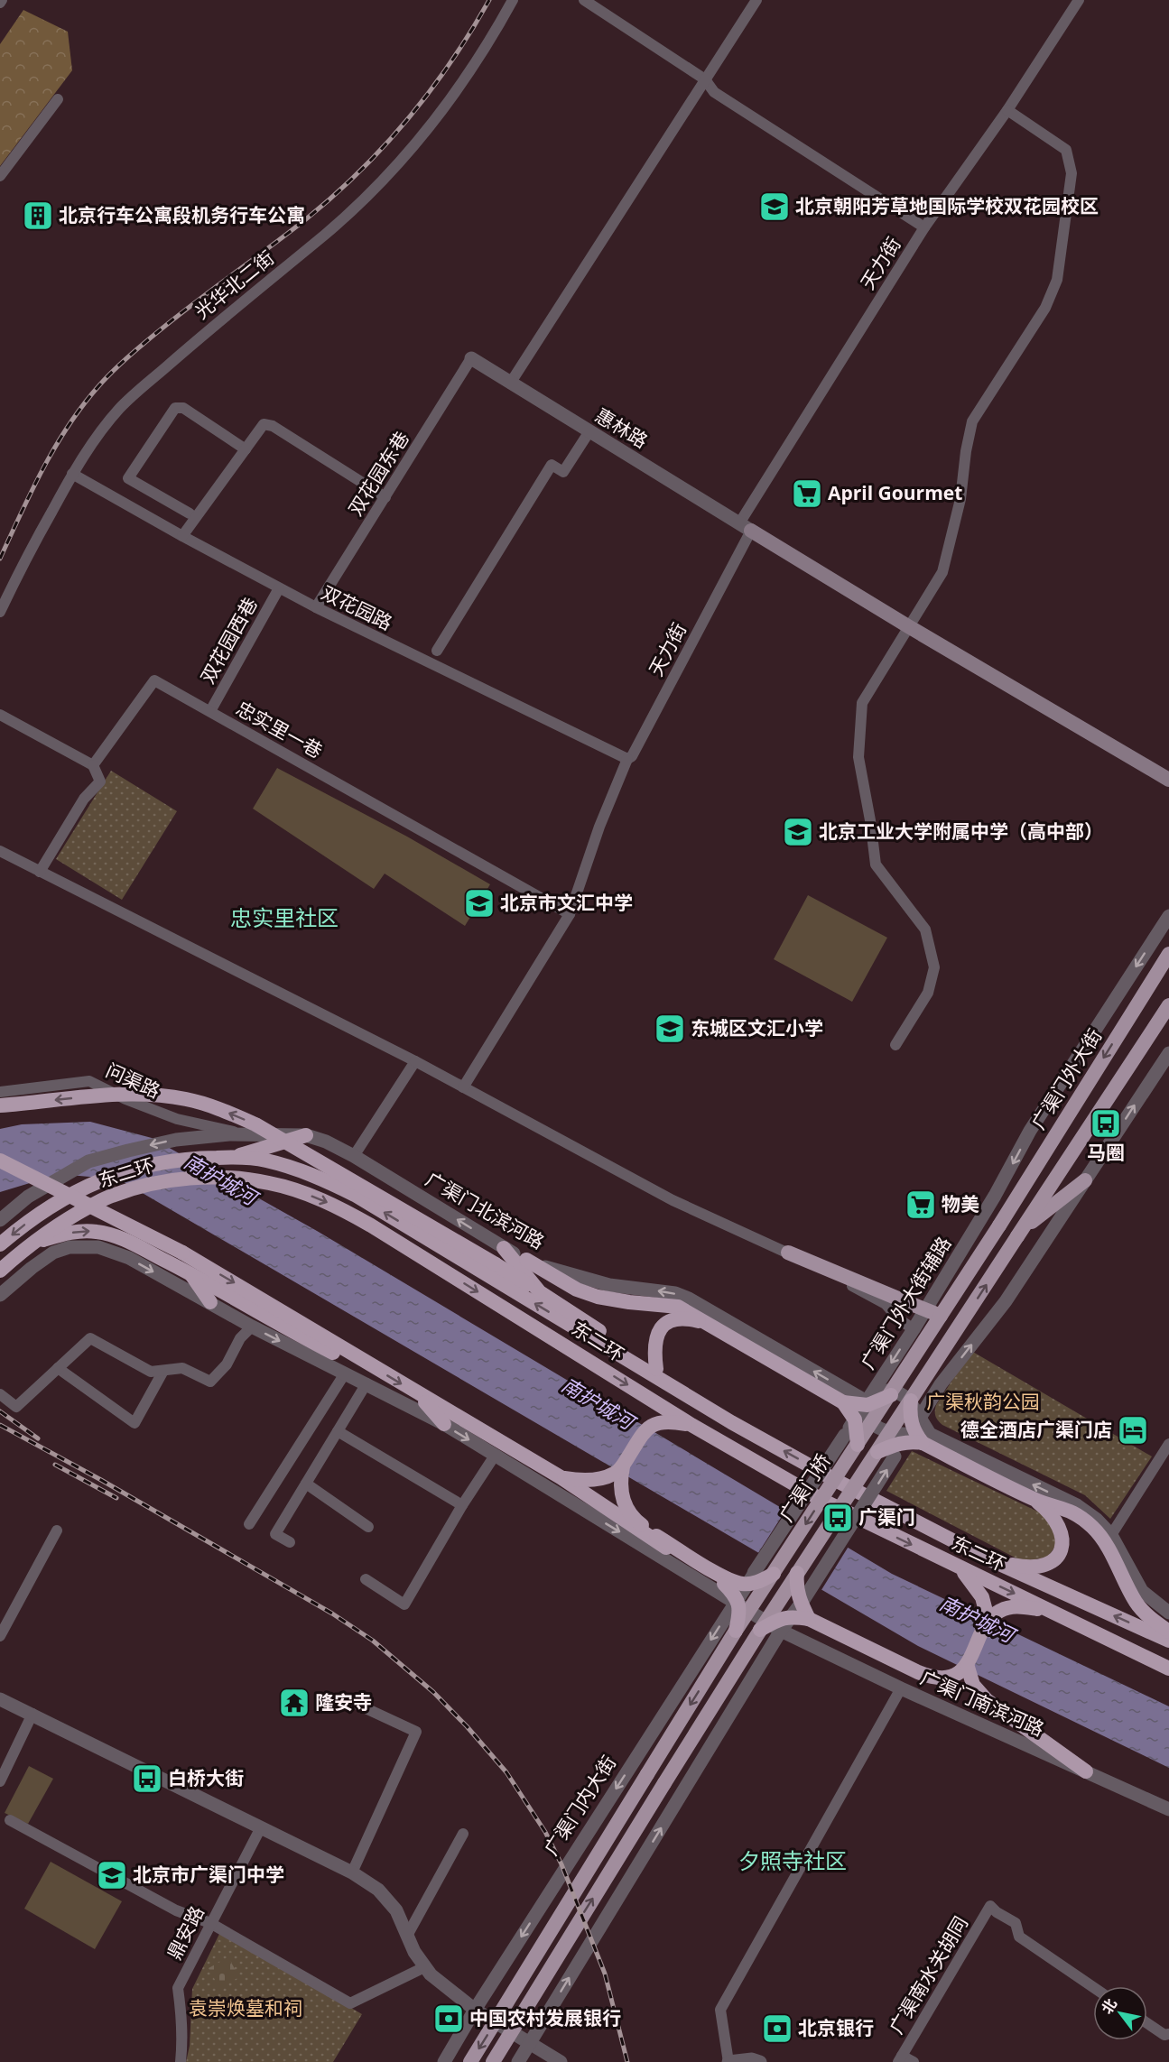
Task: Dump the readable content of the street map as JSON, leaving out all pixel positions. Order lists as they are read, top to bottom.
{
  "streets": {
    "highway": ["东二环"],
    "main road": ["广渠门外大街", "广渠门桥", "广渠门内大街"],
    "street": [
      "天力街",
      "光华北二街",
      "惠林路",
      "双花园东巷",
      "双花园路",
      "双花园西巷",
      "忠实里一巷",
      "问渠路",
      "广渠门北滨河路",
      "广渠门外大街辅路",
      "广渠门南滨河路",
      "鼎安路",
      "广渠南水关胡同"
    ]
  },
  "crossings": [
    ["天力街", "惠林路"],
    ["天力街", "双花园路"],
    ["天力街", "忠实里一巷"],
    ["光华北二街", "双花园路"],
    ["惠林路", "双花园东巷"],
    ["双花园东巷", "双花园路"],
    ["双花园路", "双花园西巷"],
    ["双花园西巷", "忠实里一巷"],
    ["广渠门外大街", "广渠门桥"],
    ["问渠路", "广渠门北滨河路"],
    ["广渠门北滨河路", "广渠门外大街辅路"],
    ["广渠门外大街辅路", "广渠门桥"],
    ["广渠门桥", "广渠门内大街"],
    ["广渠门南滨河路", "广渠门内大街"]
  ],
  "districts": ["忠实里社区", "夕照寺社区"],
  "water": ["南护城河"],
  "parks": ["广渠秋韵公园", "袁崇焕墓和祠"],
  "places": {
    "school or university": [
      "北京朝阳芳草地国际学校双花园校区",
      "北京工业大学附属中学（高中部）",
      "北京市文汇中学",
      "东城区文汇小学",
      "北京市广渠门中学"
    ],
    "building": ["北京行车公寓段机务行车公寓"],
    "supermarket": ["April Gourmet", "物美"],
    "bus stop": ["马圈", "广渠门", "白桥大街"],
    "hotel": ["德全酒店广渠门店"],
    "temple": ["隆安寺"],
    "bank": ["中国农村发展银行", "北京银行"]
  },
  "north": "top left"
}
